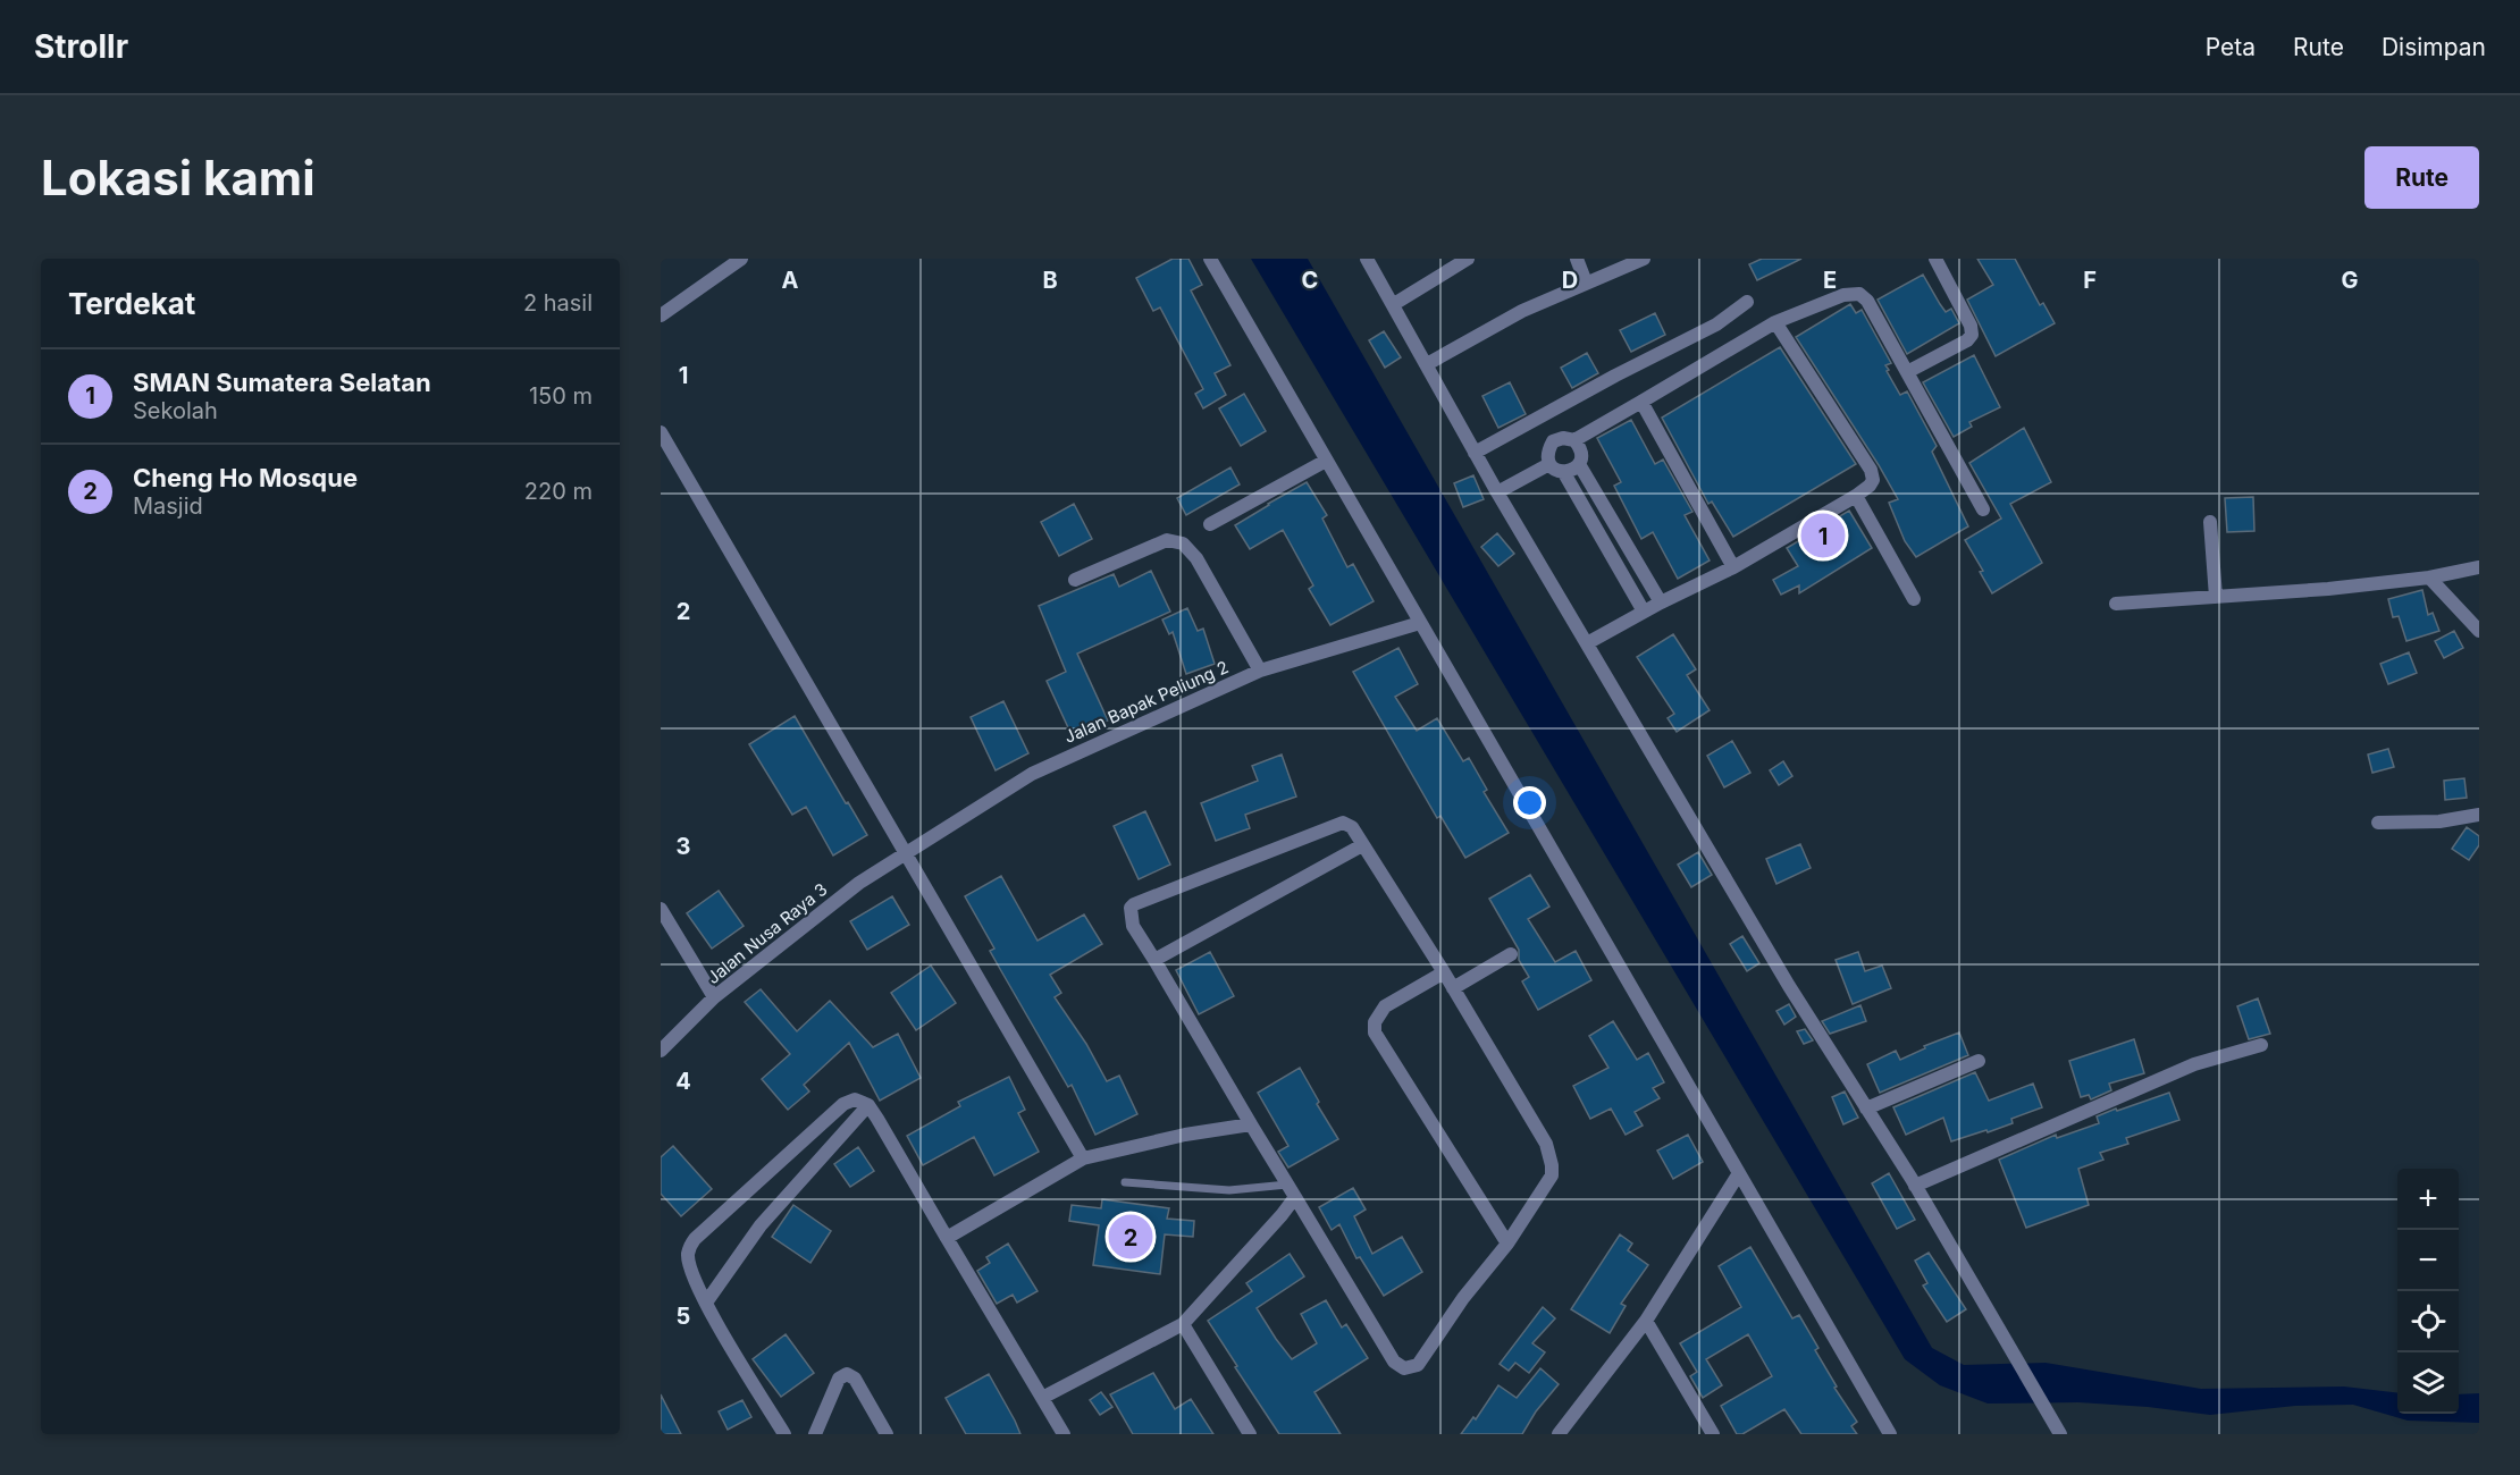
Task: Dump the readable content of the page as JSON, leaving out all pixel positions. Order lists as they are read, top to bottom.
{
  "streets": {
    "street": ["Jalan Bapak Peliung 2", "Jalan Nusa Raya 3"]
  },
  "crossings": [
    ["Jalan Bapak Peliung 2", "Jalan Nusa Raya 3"]
  ],
  "page": {
    "header": "Strollr",
    "nav": ["Peta", "Rute", "Disimpan"],
    "buttons": "Rute",
    "title": "Lokasi kami",
    "heading": ["Terdekat", "2 hasil"],
    "list": [
      {
        "mark": "1",
        "name": "SMAN Sumatera Selatan",
        "note": "Sekolah",
        "value": "150 m"
      },
      {
        "mark": "2",
        "name": "Cheng Ho Mosque",
        "note": "Masjid",
        "value": "220 m"
      }
    ],
    "pins": ["1", "2"],
    "map_buttons": ["+", "−"]
  },
  "grid": {
    "columns": [
      "A",
      "B",
      "C",
      "D",
      "E",
      "F",
      "G"
    ],
    "rows": [
      "1",
      "2",
      "3",
      "4",
      "5"
    ]
  }
}
